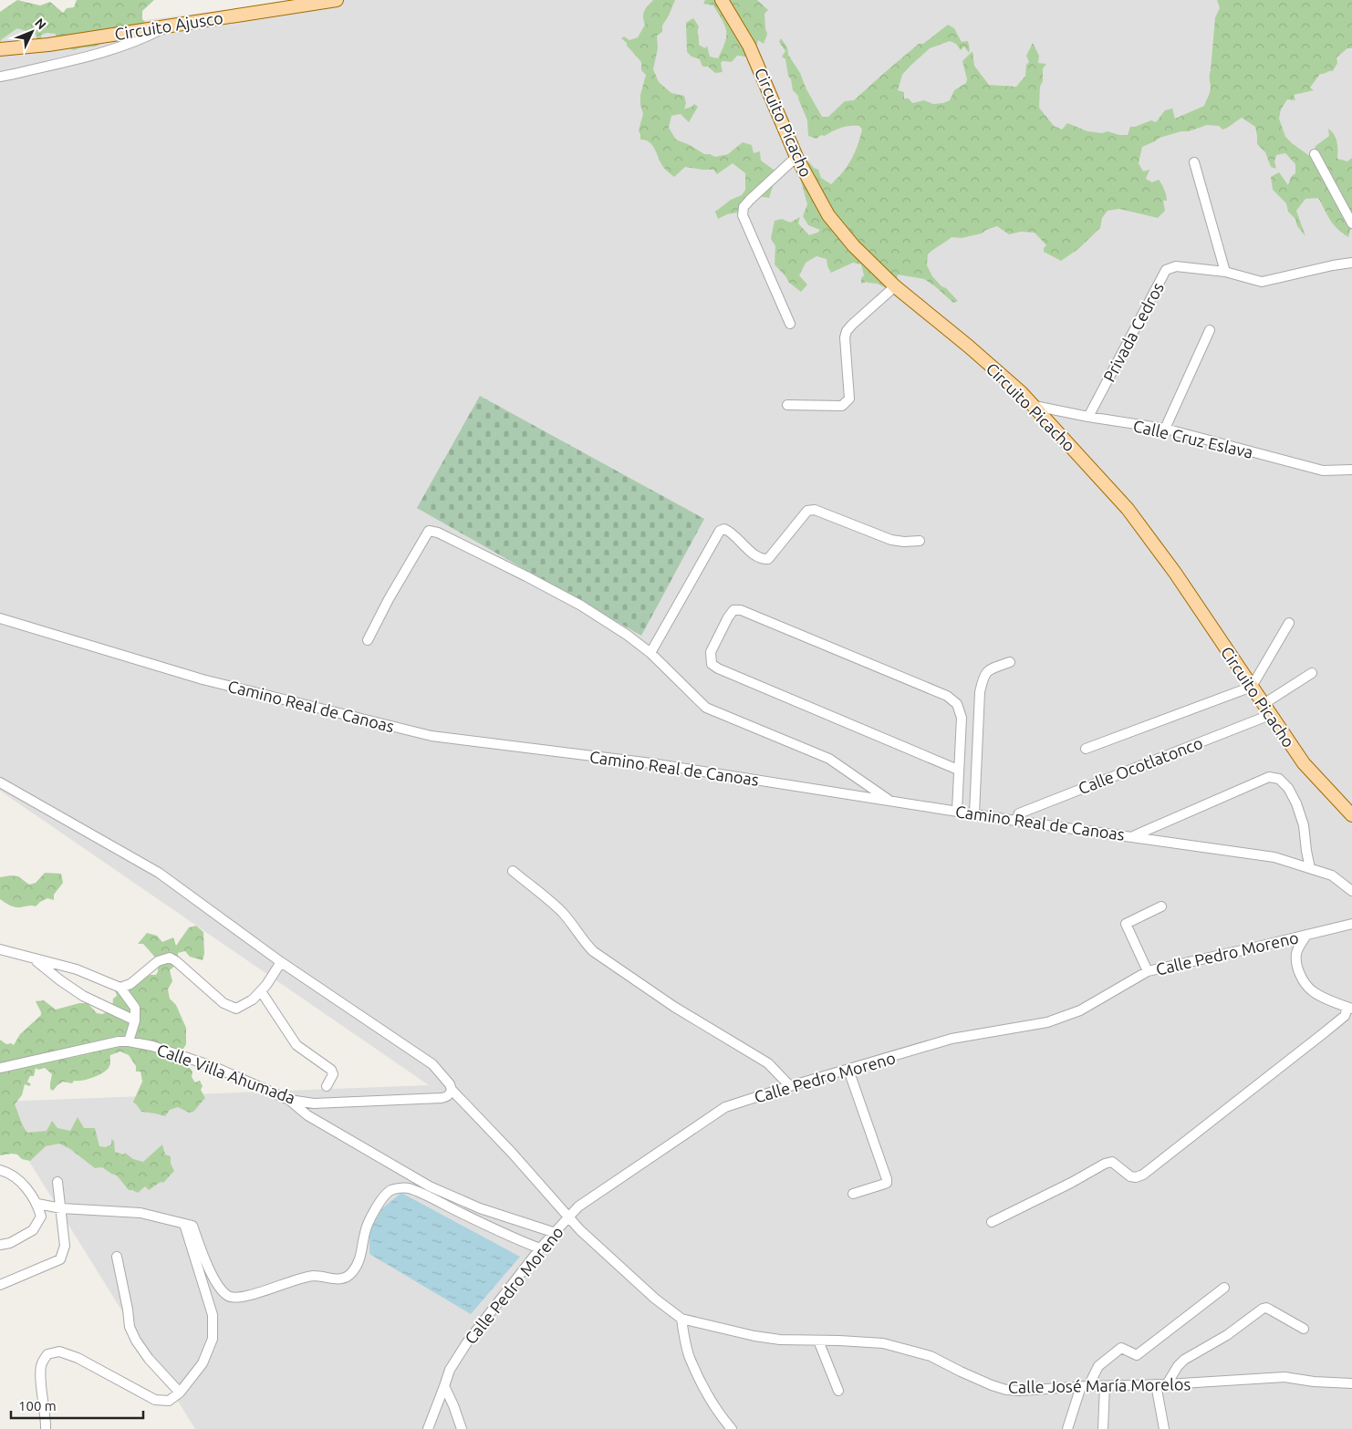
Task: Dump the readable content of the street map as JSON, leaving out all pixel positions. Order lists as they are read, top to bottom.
{
  "streets": {
    "main road": ["Circuito Ajusco", "Circuito Picacho"],
    "street": [
      "Privada Cedros",
      "Calle Cruz Eslava",
      "Camino Real de Canoas",
      "Calle Ocotlatonco",
      "Calle Pedro Moreno",
      "Calle Villa Ahumada",
      "Calle José María Morelos"
    ]
  },
  "crossings": [
    ["Circuito Picacho", "Calle Cruz Eslava"],
    ["Circuito Picacho", "Calle Ocotlatonco"],
    ["Privada Cedros", "Calle Cruz Eslava"],
    ["Camino Real de Canoas", "Calle Ocotlatonco"],
    ["Calle Pedro Moreno", "Calle José María Morelos"],
    ["Calle Villa Ahumada", "Calle José María Morelos"]
  ],
  "scale_bar": "100 m",
  "north": "top right"
}
